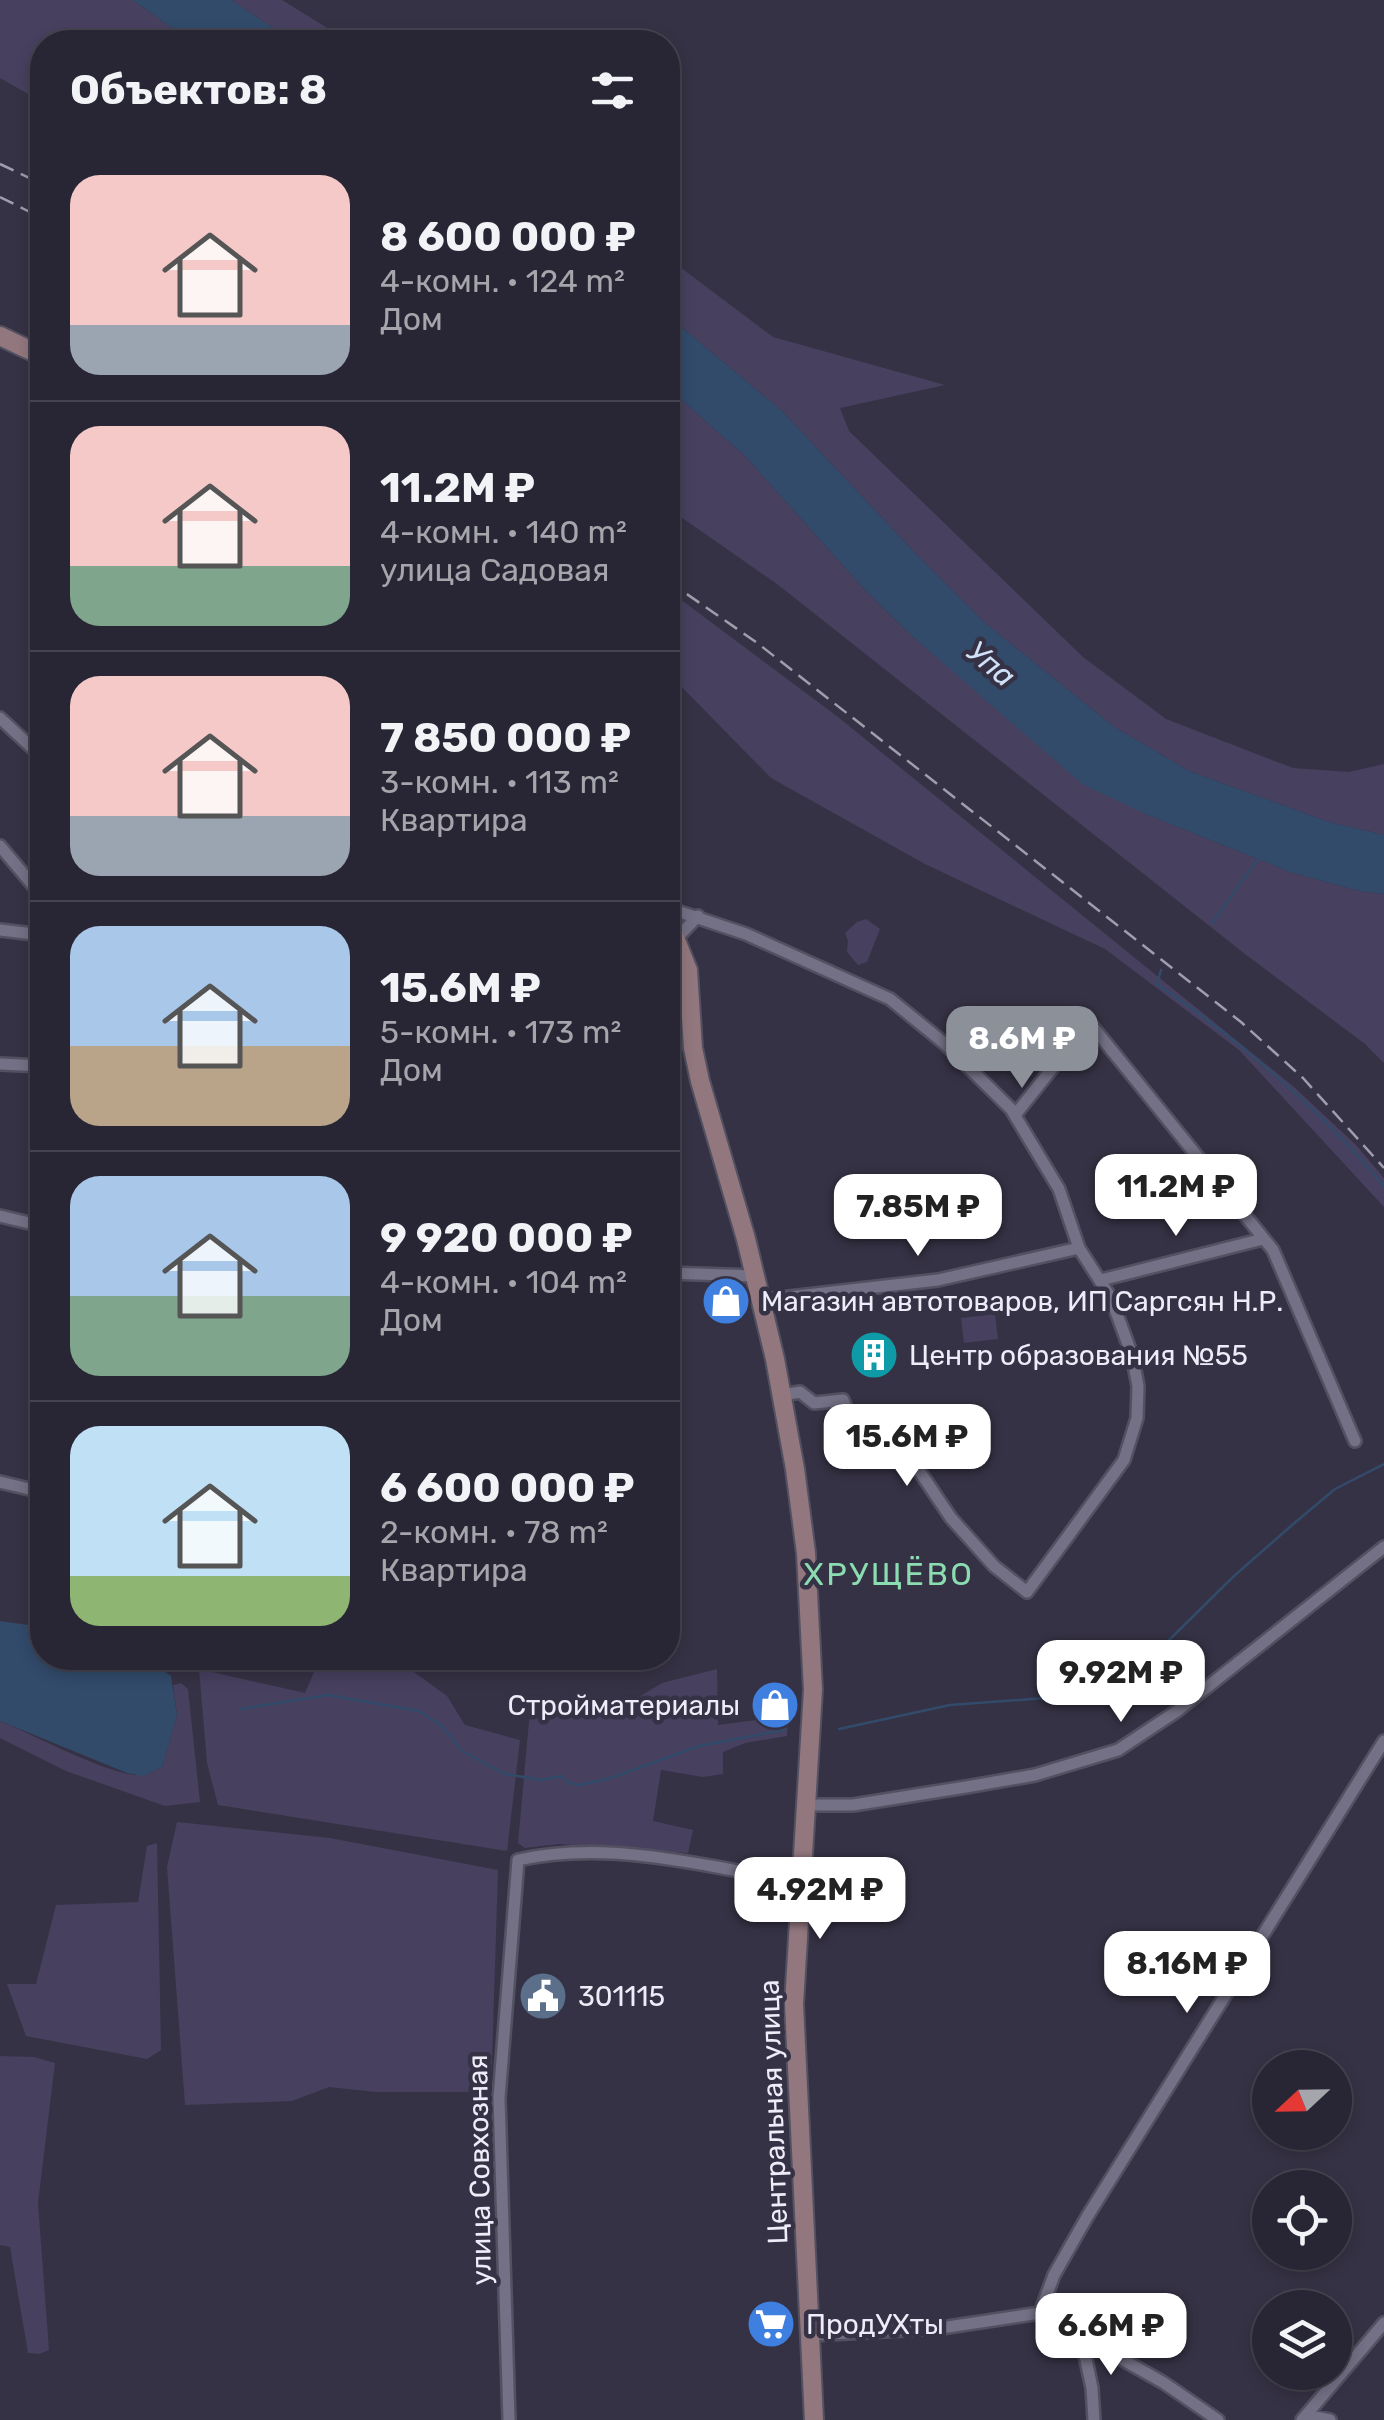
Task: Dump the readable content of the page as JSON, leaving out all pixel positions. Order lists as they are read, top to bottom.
{
  "streets": {
    "main road": ["Центральная улица"],
    "street": ["улица Совхозная"]
  },
  "crossings": [
    ["Центральная улица", "улица Совхозная"]
  ],
  "districts": ["ХРУЩЁВО"],
  "water": ["Упа"],
  "places": {
    "shop": ["Магазин автотоваров, ИП Саргсян Н.Р.", "Стройматериалы"],
    "building": ["Центр образования №55"],
    "public building": ["301115"],
    "supermarket": ["ПродУХты"]
  },
  "north": "left",
  "page": {
    "heading": "Объектов: 8",
    "list": [
      {
        "name": "8 600 000 ₽",
        "note": "4-комн. · 124 m² · Дом"
      },
      {
        "name": "11.2M ₽",
        "note": "4-комн. · 140 m² · улица Садовая"
      },
      {
        "name": "7 850 000 ₽",
        "note": "3-комн. · 113 m² · Квартира"
      },
      {
        "name": "15.6M ₽",
        "note": "5-комн. · 173 m² · Дом"
      },
      {
        "name": "9 920 000 ₽",
        "note": "4-комн. · 104 m² · Дом"
      },
      {
        "name": "6 600 000 ₽",
        "note": "2-комн. · 78 m² · Квартира"
      }
    ],
    "price": [
      "8.6M ₽",
      "11.2M ₽",
      "7.85M ₽",
      "15.6M ₽",
      "9.92M ₽",
      "4.92M ₽",
      "8.16M ₽",
      "6.6M ₽"
    ]
  }
}
